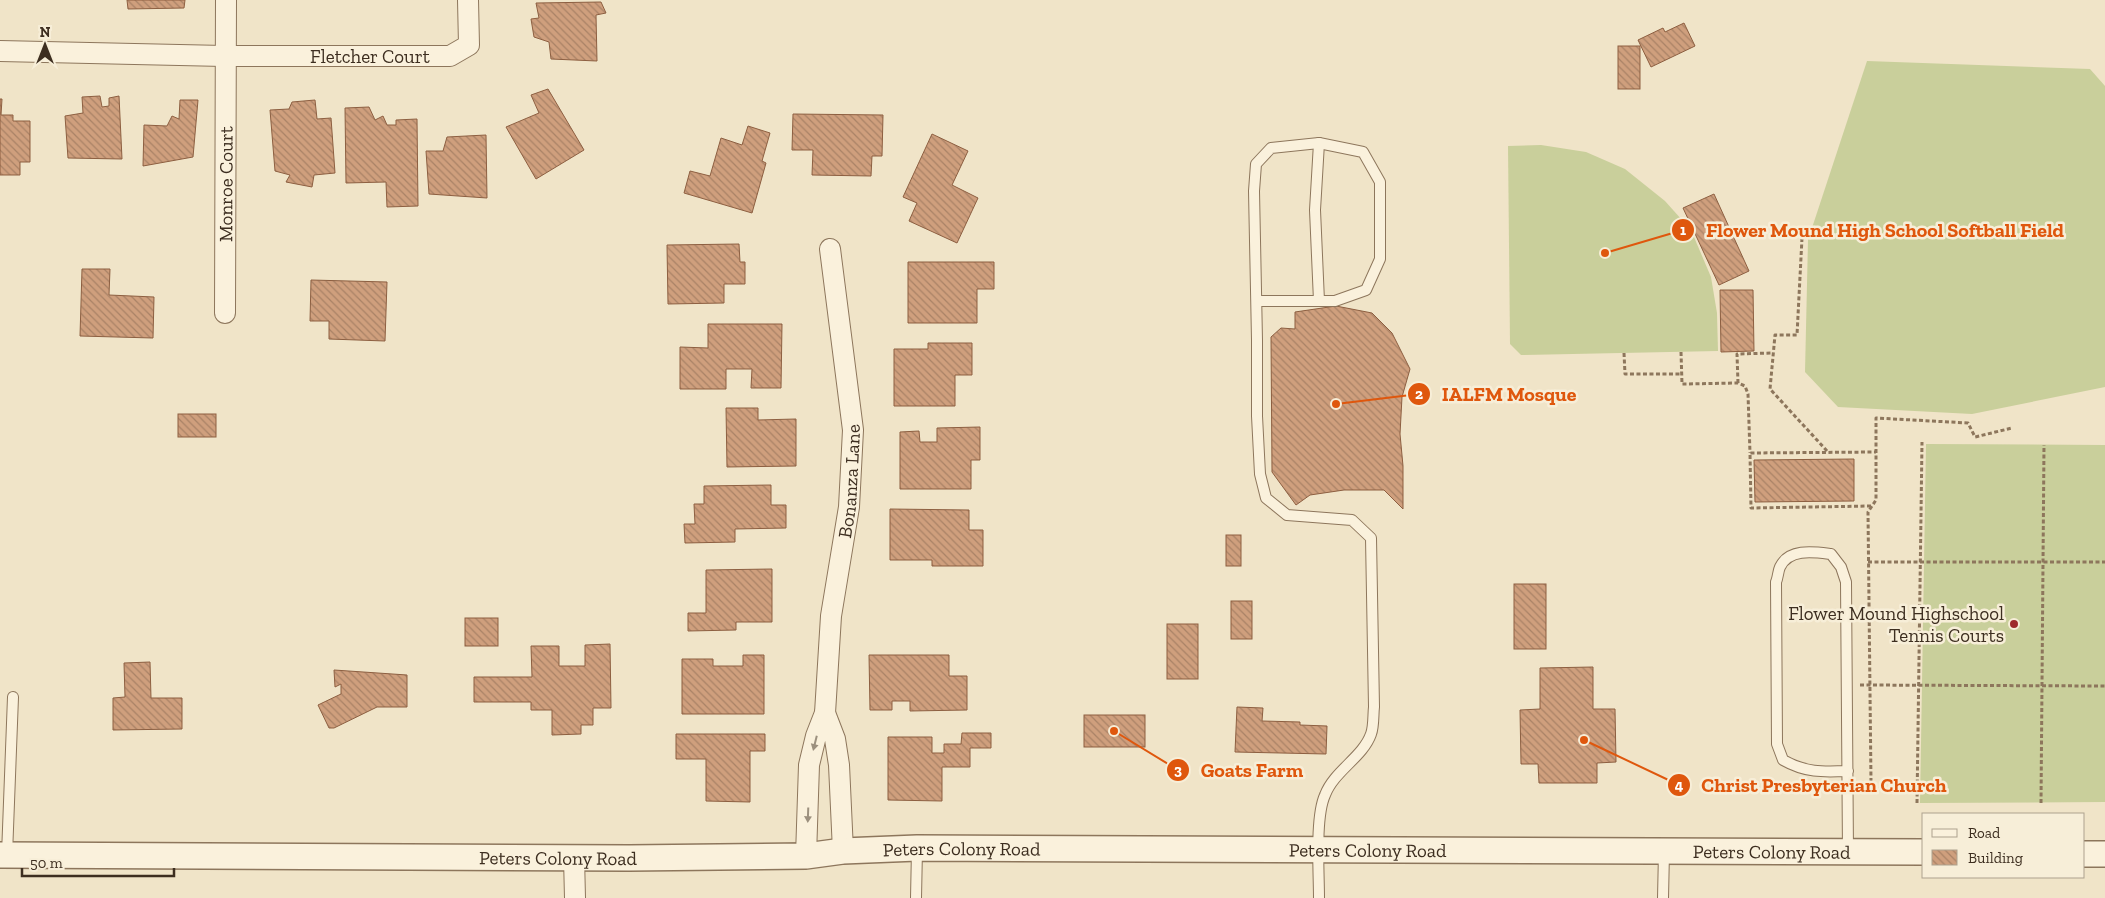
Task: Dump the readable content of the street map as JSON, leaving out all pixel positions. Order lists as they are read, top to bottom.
{
  "streets": {
    "street": [
      "Fletcher Court",
      "Monroe Court",
      "Bonanza Lane",
      "Peters Colony Road"
    ]
  },
  "crossings": [
    ["Fletcher Court", "Monroe Court"],
    ["Bonanza Lane", "Peters Colony Road"]
  ],
  "places": [
    "Flower Mound High School Softball Field",
    "IALFM Mosque",
    "Flower Mound Highschool Tennis Courts",
    "Goats Farm",
    "Christ Presbyterian Church"
  ],
  "legend": ["Road", "Building"],
  "scale_bar": "50 m",
  "north": "top"
}
